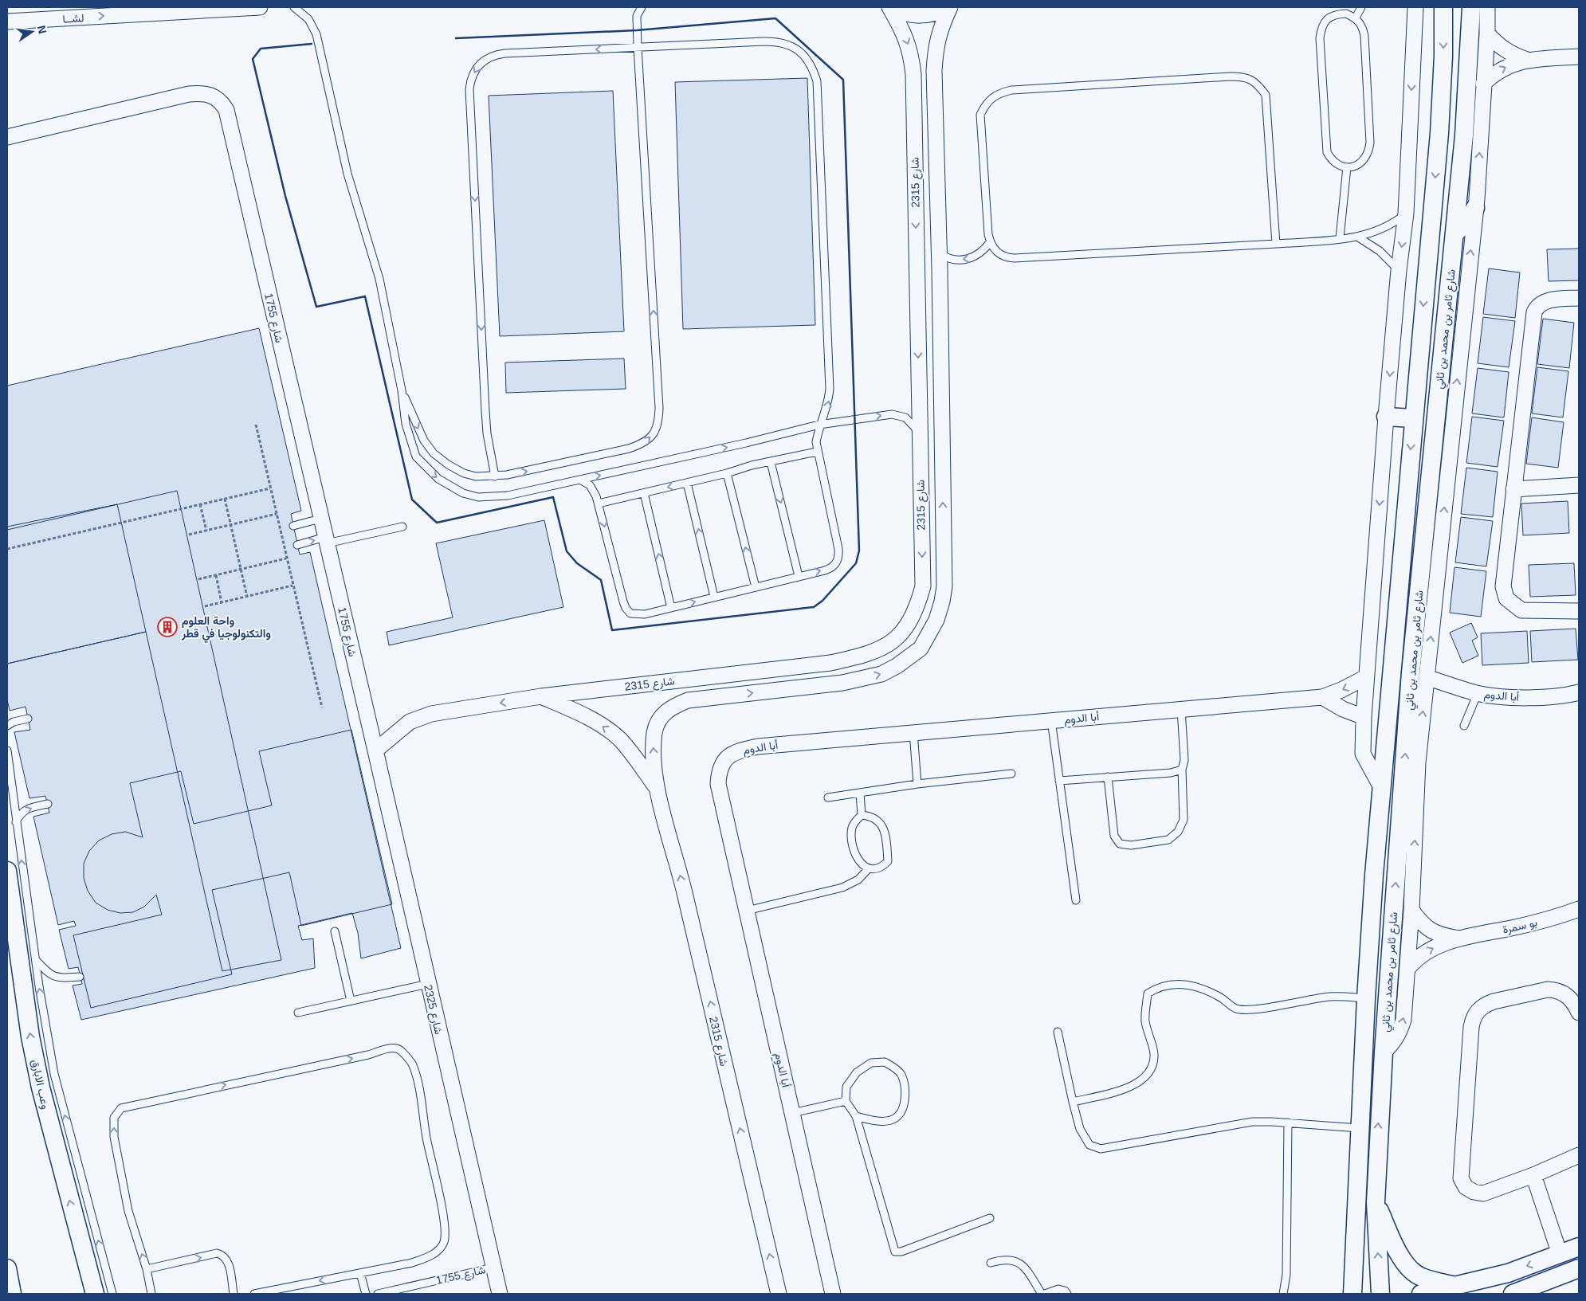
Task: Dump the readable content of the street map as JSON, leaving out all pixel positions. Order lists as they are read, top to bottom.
{
  "streets": {
    "street": [
      "لشــا",
      "شارع 2315",
      "شارع 1755",
      "شارع ثامر بن محمد بن ثاني",
      "أبا الدوم",
      "بو سمرة",
      "شارع 2325",
      "وعب الابارق"
    ]
  },
  "crossings": [
    ["شارع 2315", "شارع 1755"],
    ["شارع 2315", "شارع 2325"],
    ["شارع 1755", "شارع 2325"]
  ],
  "one_way": ["لشــا", "وعب الابارق"],
  "places": {
    "building": ["واحة العلوم والتكنولوجيا في قطر"]
  },
  "north": "right"
}
